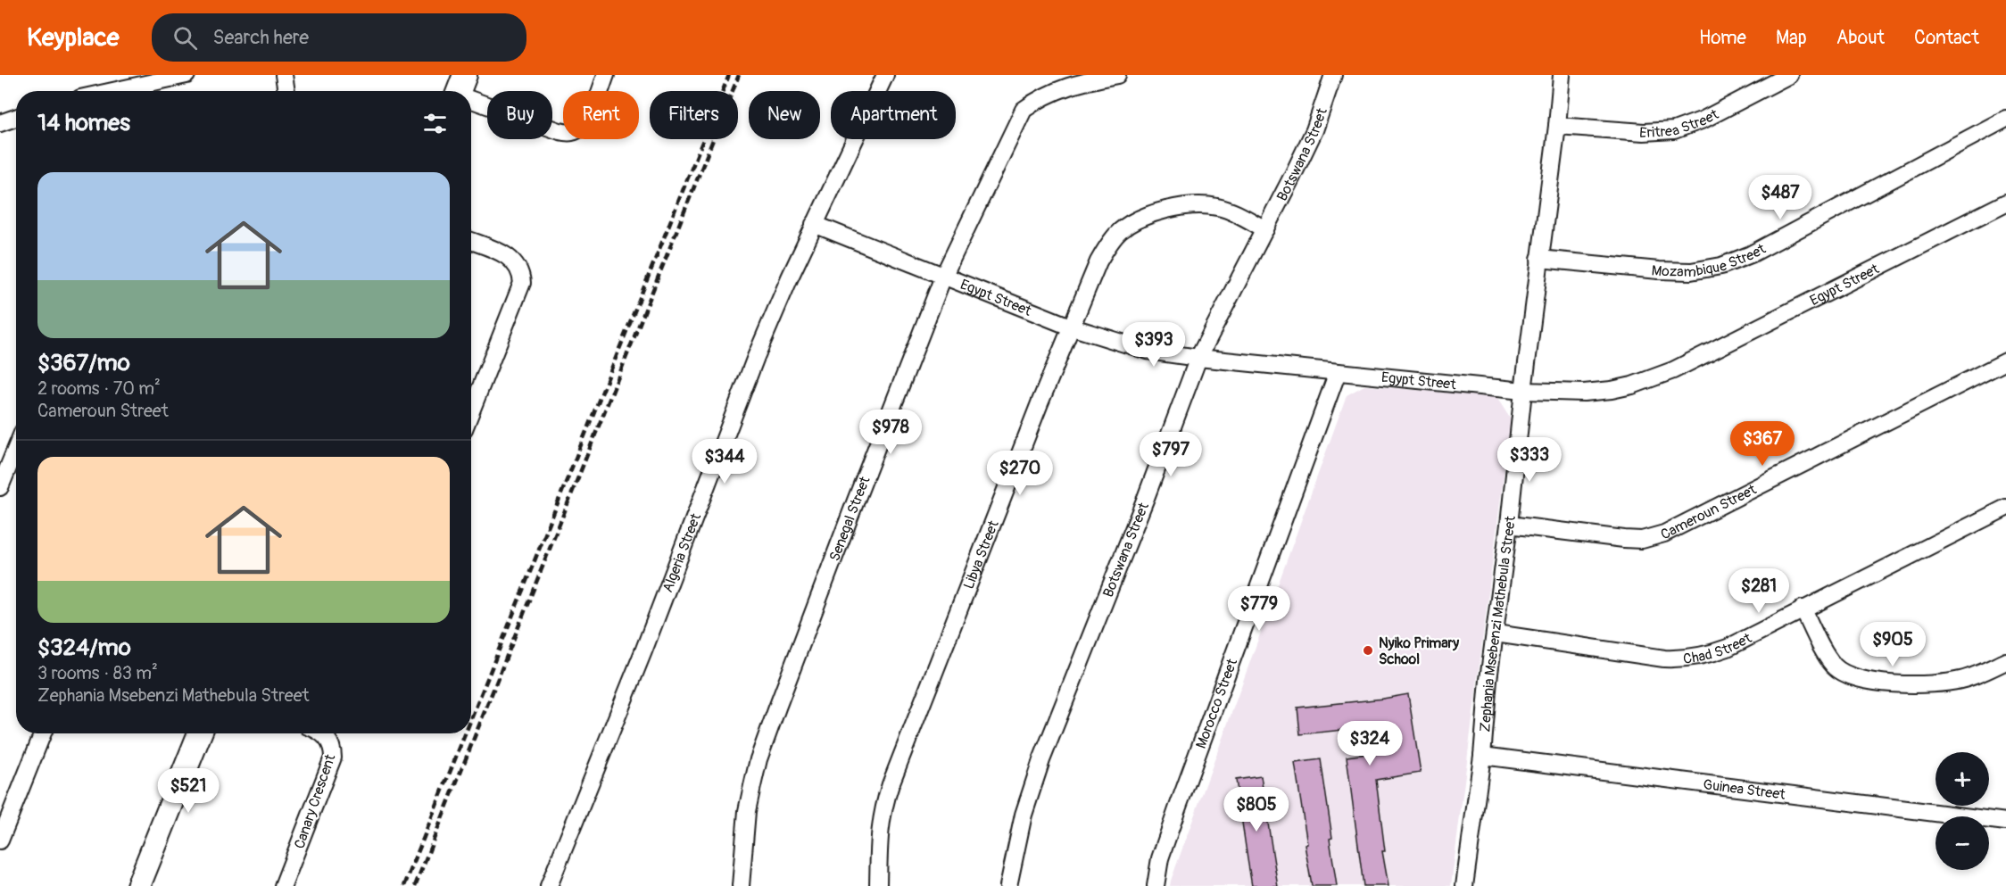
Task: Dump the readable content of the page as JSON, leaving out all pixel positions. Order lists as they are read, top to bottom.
{
  "streets": {
    "street": [
      "Eritrea Street",
      "Botswana Street",
      "Mozambique Street",
      "Egypt Street",
      "Cameroun Street",
      "Senegal Street",
      "Algeria Street",
      "Libya Street",
      "Zephania Msebenzi Mathebula Street",
      "Chad Street",
      "Morocco Street",
      "Guinea Street",
      "Canary Crescent"
    ]
  },
  "crossings": [
    ["Eritrea Street", "Zephania Msebenzi Mathebula Street"],
    ["Botswana Street", "Egypt Street"],
    ["Botswana Street", "Libya Street"],
    ["Mozambique Street", "Zephania Msebenzi Mathebula Street"],
    ["Egypt Street", "Senegal Street"],
    ["Egypt Street", "Algeria Street"],
    ["Egypt Street", "Libya Street"],
    ["Egypt Street", "Zephania Msebenzi Mathebula Street"],
    ["Egypt Street", "Morocco Street"],
    ["Cameroun Street", "Zephania Msebenzi Mathebula Street"],
    ["Zephania Msebenzi Mathebula Street", "Chad Street"],
    ["Zephania Msebenzi Mathebula Street", "Guinea Street"]
  ],
  "places": ["Nyiko Primary School"],
  "page": {
    "header": "Keyplace",
    "search": "Search here",
    "nav": [
      "Home",
      "Map",
      "About",
      "Contact"
    ],
    "chip": [
      "Buy",
      "Rent",
      "Filters",
      "New",
      "Apartment"
    ],
    "heading": "14 homes",
    "list": [
      {
        "name": "$367/mo",
        "note": "2 rooms · 70 m² · Cameroun Street"
      },
      {
        "name": "$324/mo",
        "note": "3 rooms · 83 m² · Zephania Msebenzi Mathebula Street"
      }
    ],
    "price": [
      "$487",
      "$393",
      "$978",
      "$367",
      "$797",
      "$333",
      "$344",
      "$270",
      "$281",
      "$779",
      "$905",
      "$324",
      "$521",
      "$805"
    ],
    "map_buttons": ["+", "−"]
  }
}
